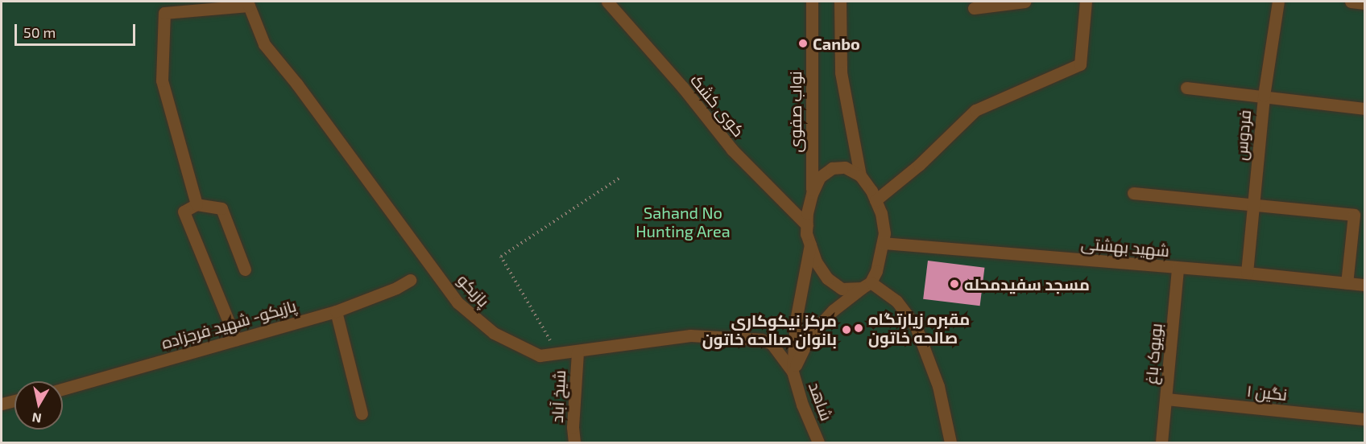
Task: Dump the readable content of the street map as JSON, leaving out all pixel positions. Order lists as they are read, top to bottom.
{
  "streets": {
    "street": [
      "کوی کشک",
      "نواب صفوی",
      "فردوس",
      "شهید بهشتی",
      "پازیکو",
      "پازیکو- شهید فرجزاده",
      "بویوک باغ",
      "نگین ۱",
      "شیخ آباد",
      "شاهد"
    ]
  },
  "crossings": [
    ["کوی کشک", "نواب صفوی"],
    ["کوی کشک", "شهید بهشتی"],
    ["نواب صفوی", "شهید بهشتی"],
    ["فردوس", "شهید بهشتی"],
    ["شهید بهشتی", "بویوک باغ"],
    ["پازیکو", "شیخ آباد"],
    ["پازیکو", "شاهد"],
    ["بویوک باغ", "نگین ۱"]
  ],
  "parks": ["Sahand No Hunting Area"],
  "places": [
    "Canbo",
    "مسجد سفیدمحله",
    "مقبره زیارتگاه صالحه خاتون",
    "مرکز نیکوکاری بانوان صالحه خاتون"
  ],
  "scale_bar": "50 m",
  "north": "bottom"
}
